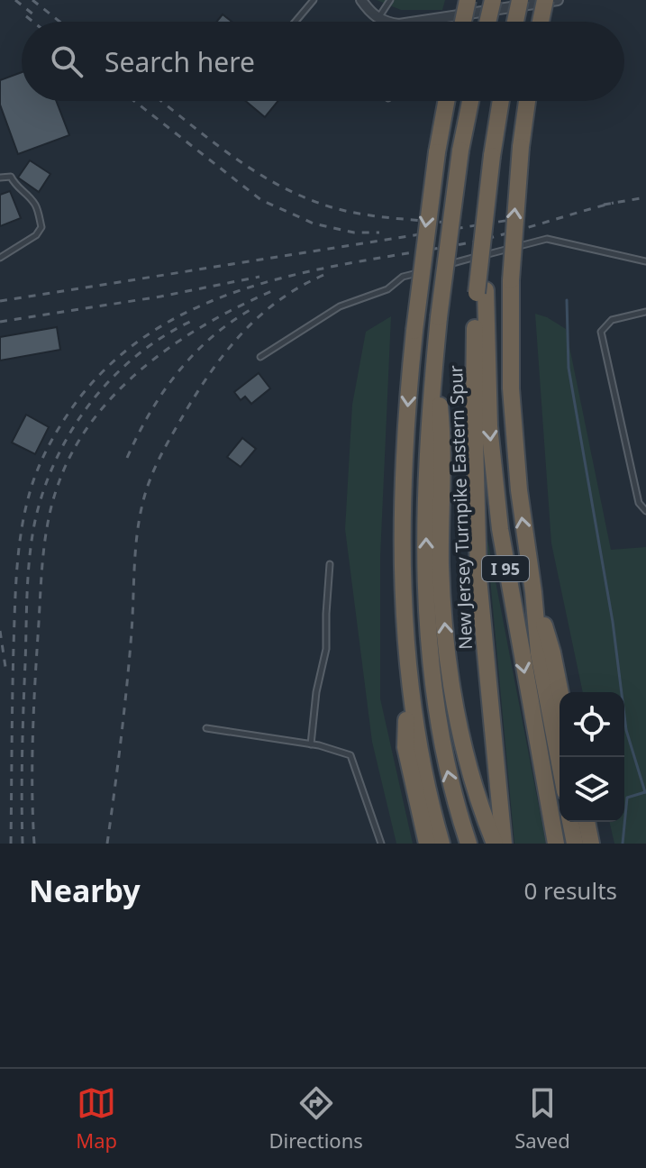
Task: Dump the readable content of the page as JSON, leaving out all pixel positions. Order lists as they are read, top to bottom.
{
  "streets": {
    "highway": ["New Jersey Turnpike Eastern Spur", "I 95"]
  },
  "page": {
    "search": "Search here",
    "heading": ["Nearby", "0 results"],
    "nav": ["Map", "Directions", "Saved"]
  }
}
